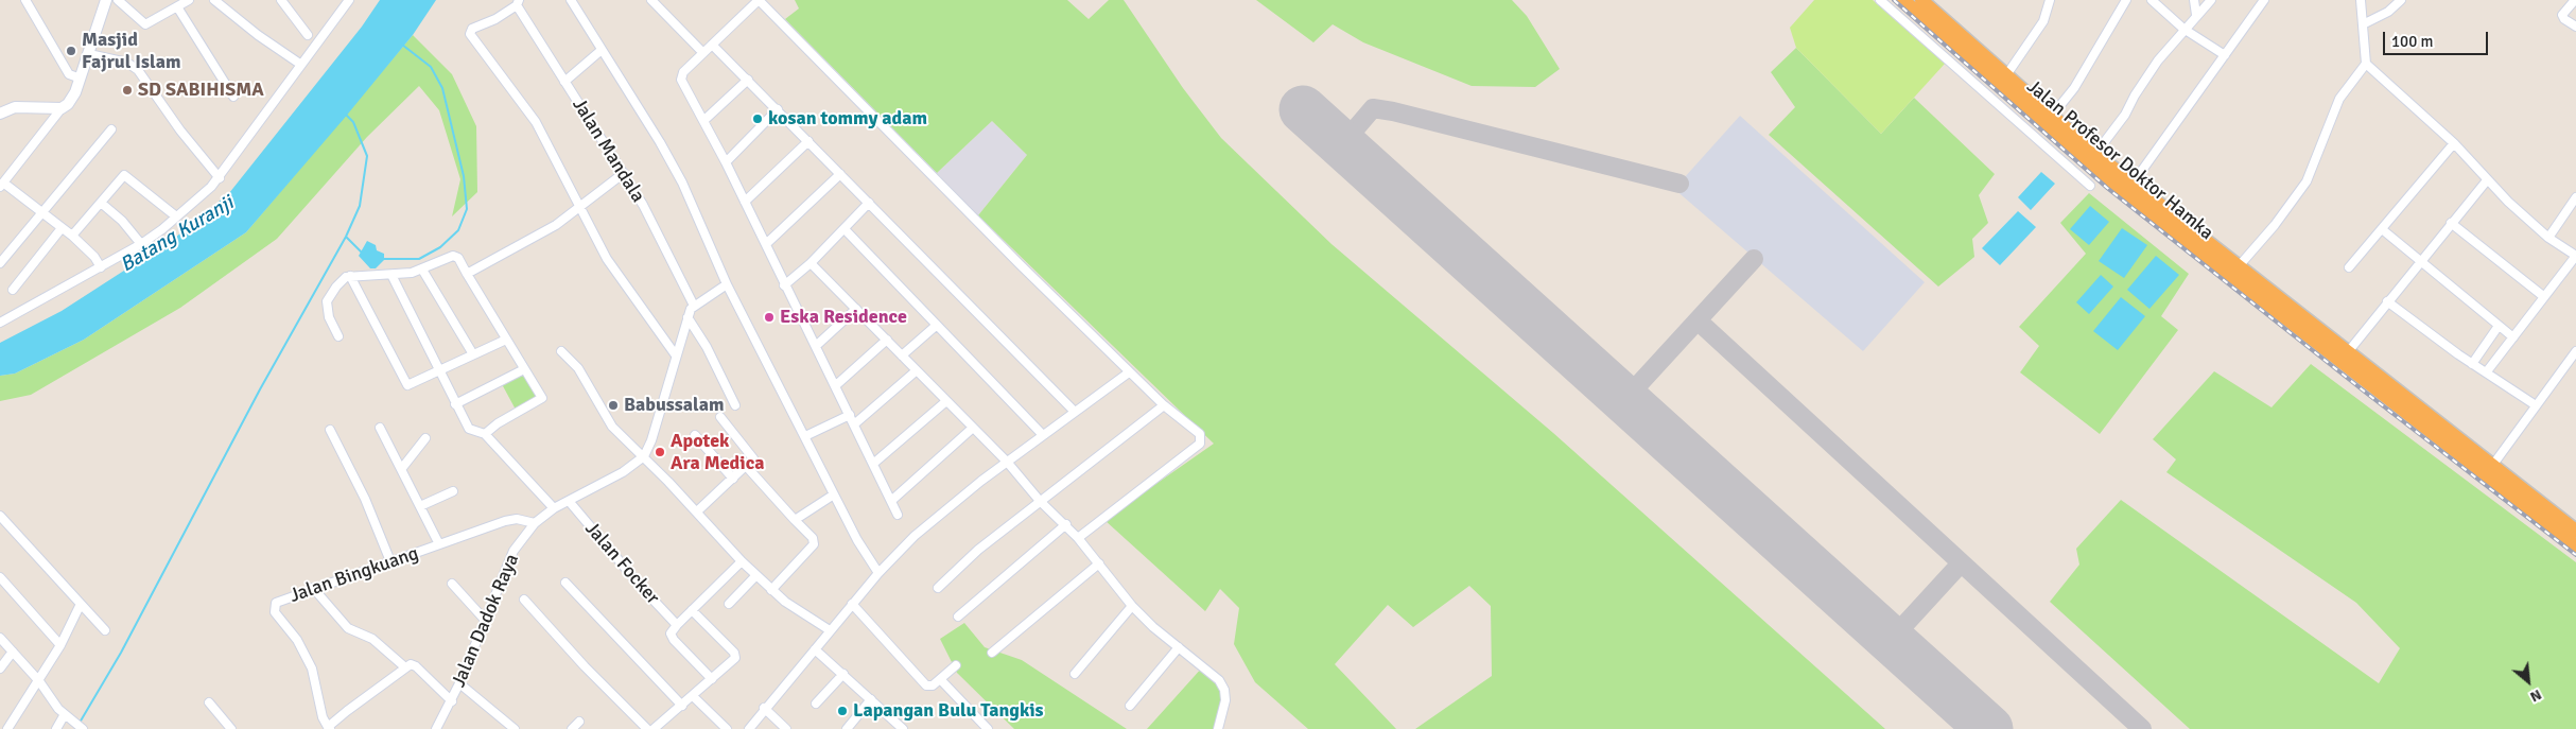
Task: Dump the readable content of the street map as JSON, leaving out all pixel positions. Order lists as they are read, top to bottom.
{
  "streets": {
    "highway": ["Jalan Profesor Doktor Hamka"],
    "street": [
      "Jalan Mandala",
      "Jalan Focker",
      "Jalan Bingkuang",
      "Jalan Dadok Raya"
    ]
  },
  "crossings": [
    ["Jalan Focker", "Jalan Dadok Raya"],
    ["Jalan Bingkuang", "Jalan Dadok Raya"]
  ],
  "water": ["Batang Kuranji"],
  "places": [
    "Masjid Fajrul Islam",
    "SD SABIHISMA",
    "kosan tommy adam",
    "Eska Residence",
    "Babussalam",
    "Apotek Ara Medica",
    "Lapangan Bulu Tangkis"
  ],
  "scale_bar": "100 m",
  "north": "bottom right"
}
